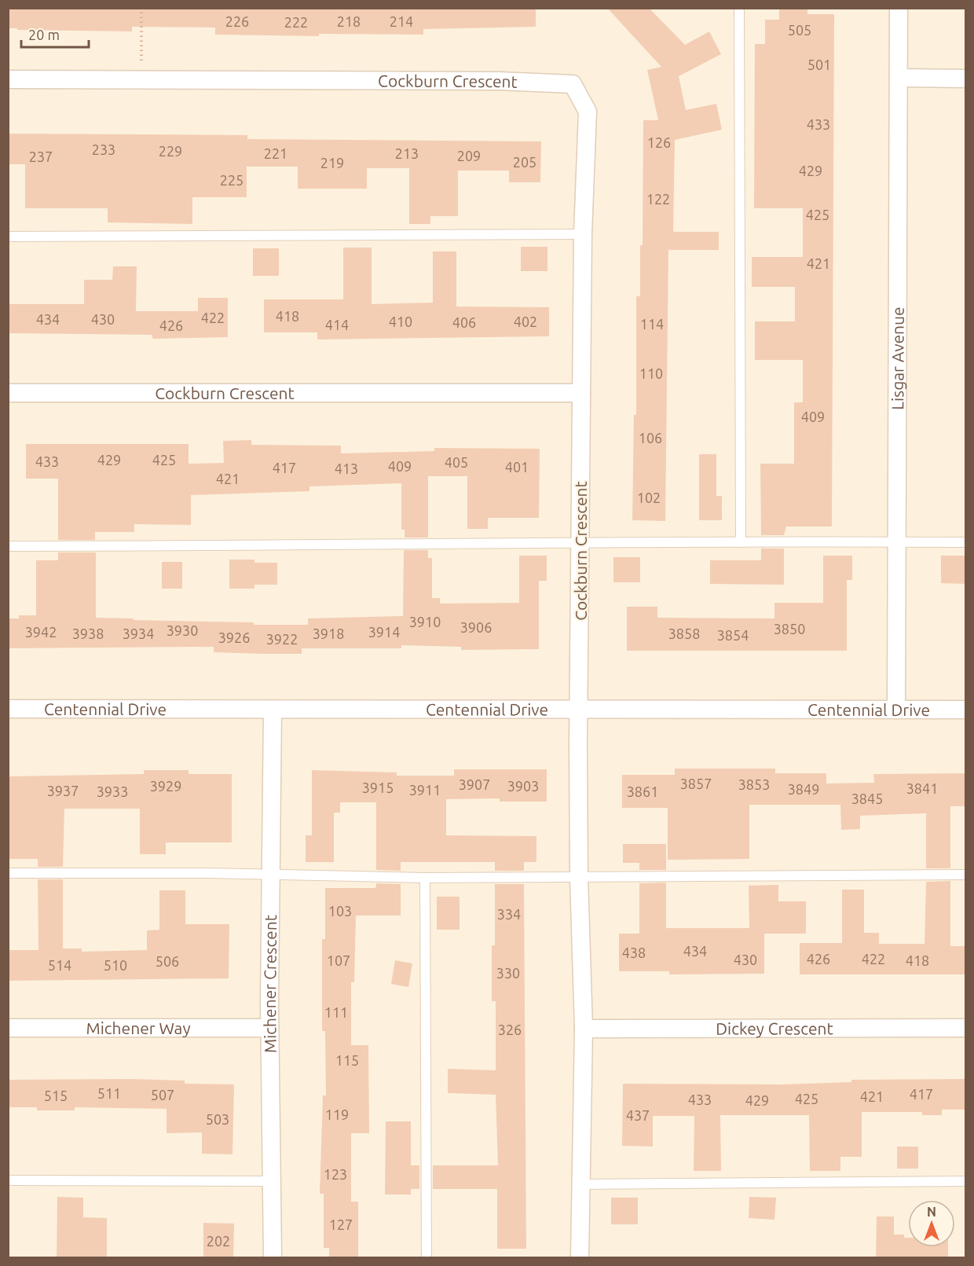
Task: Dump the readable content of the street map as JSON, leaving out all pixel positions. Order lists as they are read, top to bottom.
{
  "streets": {
    "street": [
      "Cockburn Crescent",
      "Lisgar Avenue",
      "Centennial Drive",
      "Michener Crescent",
      "Michener Way",
      "Dickey Crescent"
    ]
  },
  "crossings": [
    ["Cockburn Crescent", "Centennial Drive"],
    ["Lisgar Avenue", "Centennial Drive"],
    ["Centennial Drive", "Michener Crescent"],
    ["Michener Crescent", "Michener Way"]
  ],
  "house_numbers": [
    "226",
    "218",
    "214",
    "222",
    "505",
    "501",
    "433",
    "126",
    "233",
    "229",
    "221",
    "213",
    "209",
    "237",
    "205",
    "219",
    "429",
    "225",
    "122",
    "425",
    "421",
    "418",
    "422",
    "434",
    "430",
    "410",
    "402",
    "406",
    "114",
    "414",
    "426",
    "110",
    "409",
    "106",
    "429",
    "425",
    "433",
    "405",
    "409",
    "401",
    "417",
    "413",
    "421",
    "102",
    "3910",
    "3906",
    "3850",
    "3930",
    "3942",
    "3914",
    "3938",
    "3934",
    "3918",
    "3858",
    "3854",
    "3926",
    "3922",
    "3857",
    "3907",
    "3853",
    "3929",
    "3903",
    "3915",
    "3841",
    "3849",
    "3911",
    "3937",
    "3933",
    "3861",
    "3845",
    "103",
    "334",
    "434",
    "438",
    "426",
    "422",
    "430",
    "107",
    "418",
    "506",
    "514",
    "510",
    "330",
    "111",
    "326",
    "115",
    "511",
    "417",
    "507",
    "515",
    "421",
    "425",
    "433",
    "429",
    "119",
    "437",
    "503",
    "123",
    "127",
    "202"
  ],
  "scale_bar": "20 m",
  "north": "top"
}
